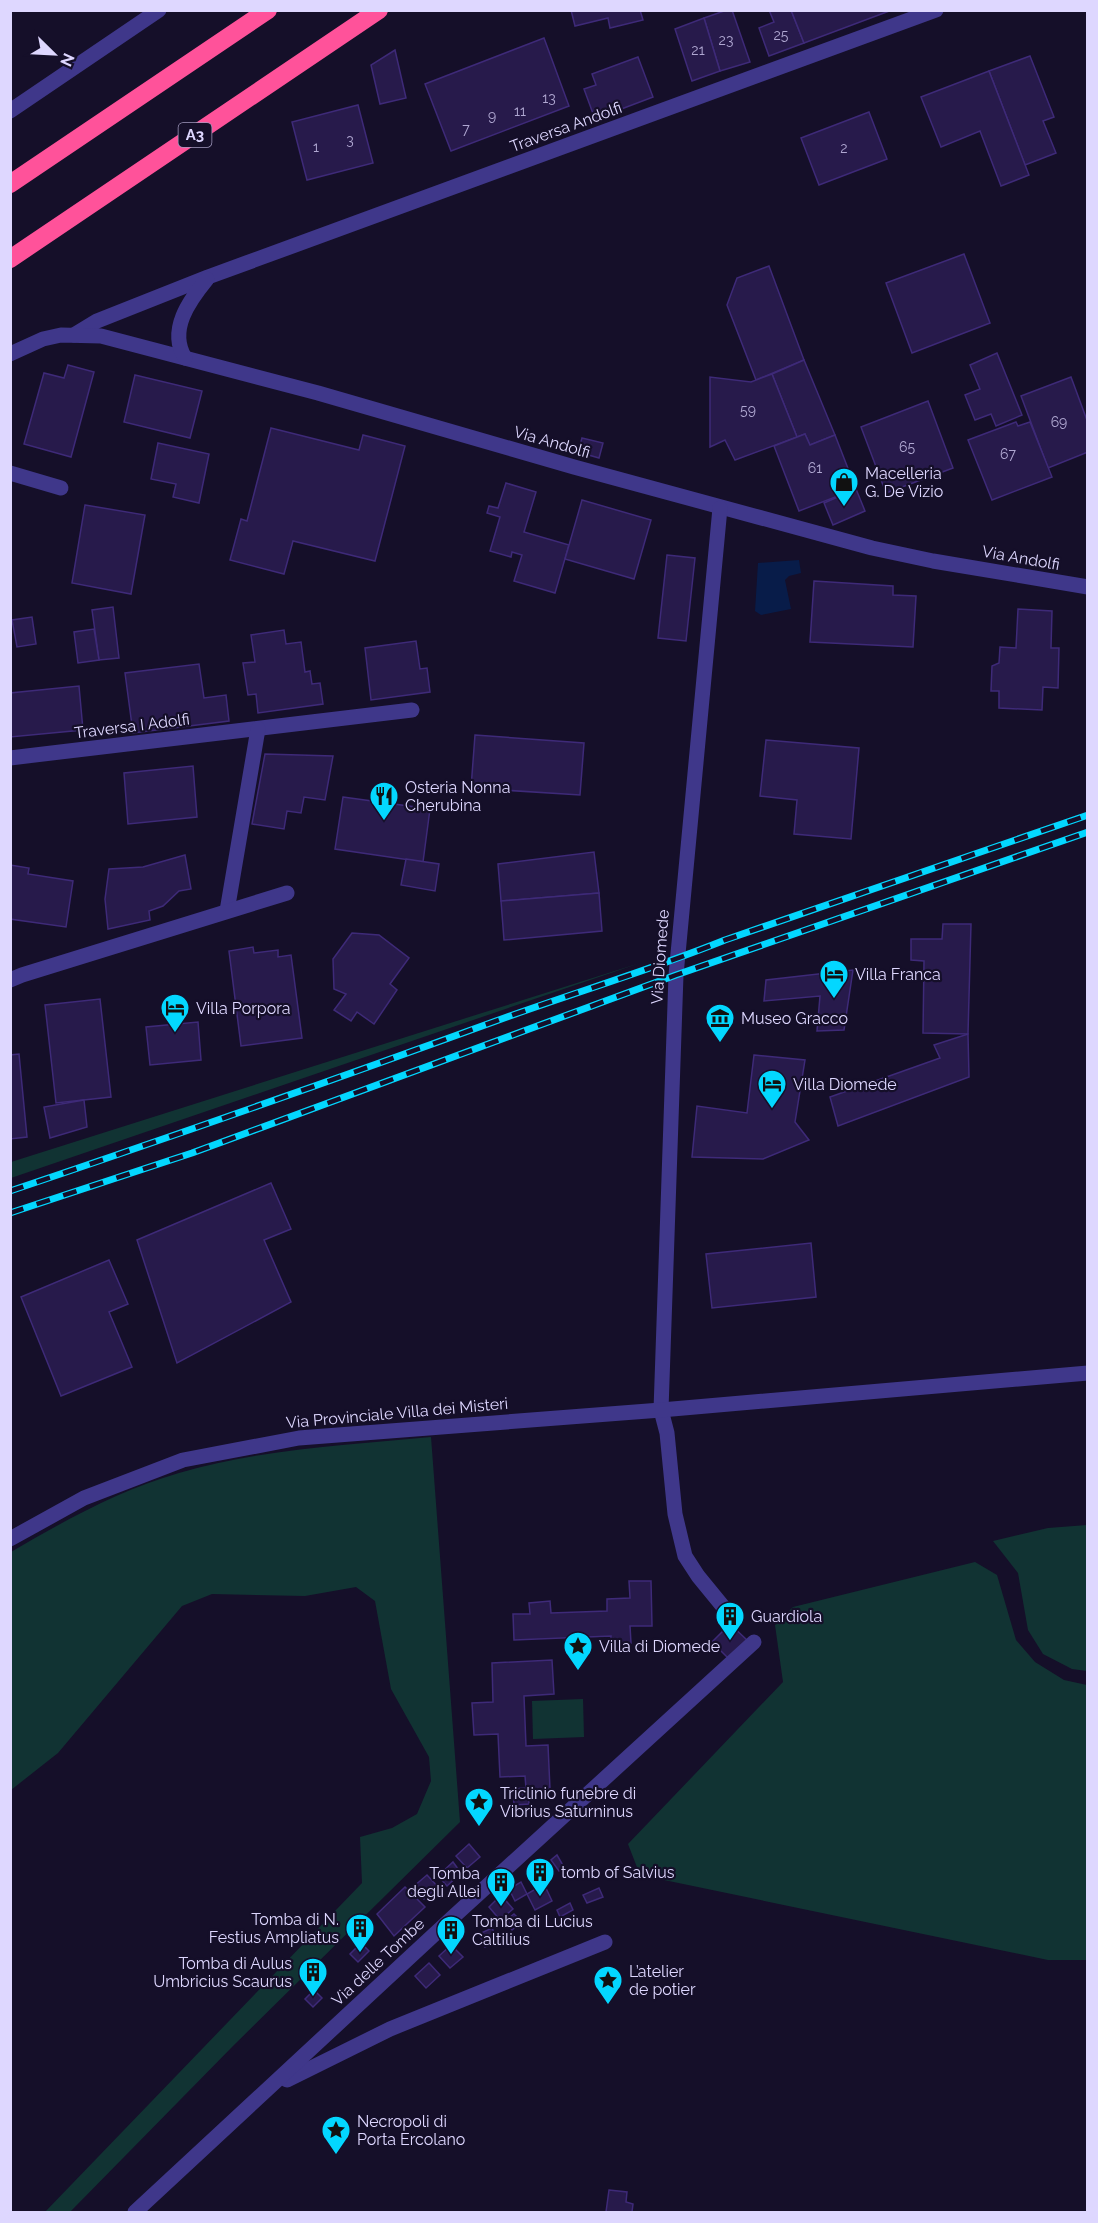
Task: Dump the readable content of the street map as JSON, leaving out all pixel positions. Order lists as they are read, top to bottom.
{
  "streets": {
    "highway": ["A3"],
    "street": [
      "Traversa Andolfi",
      "Via Andolfi",
      "Traversa I Adolfi",
      "Via Diomede",
      "Via Provinciale Villa dei Misteri",
      "Via delle Tombe"
    ]
  },
  "crossings": [
    ["Traversa Andolfi", "Via Andolfi"],
    ["Via Andolfi", "Via Diomede"],
    ["Via Diomede", "Via Provinciale Villa dei Misteri"]
  ],
  "places": {
    "shop": ["Macelleria G. De Vizio"],
    "restaurant": ["Osteria Nonna Cherubina"],
    "hotel": ["Villa Franca", "Villa Porpora", "Villa Diomede"],
    "museum": ["Museo Gracco"],
    "building": [
      "Guardiola",
      "tomb of Salvius",
      "Tomba degli Allei",
      "Tomba di N. Festius Ampliatus",
      "Tomba di Lucius Caltilius",
      "Tomba di Aulus Umbricius Scaurus"
    ],
    "place": [
      "Villa di Diomede",
      "Triclinio funebre di Vibrius Saturninus",
      "L’atelier de potier",
      "Necropoli di Porta Ercolano"
    ]
  },
  "house_numbers": [
    "25",
    "23",
    "21",
    "13",
    "11",
    "9",
    "7",
    "3",
    "1",
    "2",
    "59",
    "69",
    "65",
    "67",
    "61"
  ],
  "north": "bottom right"
}
